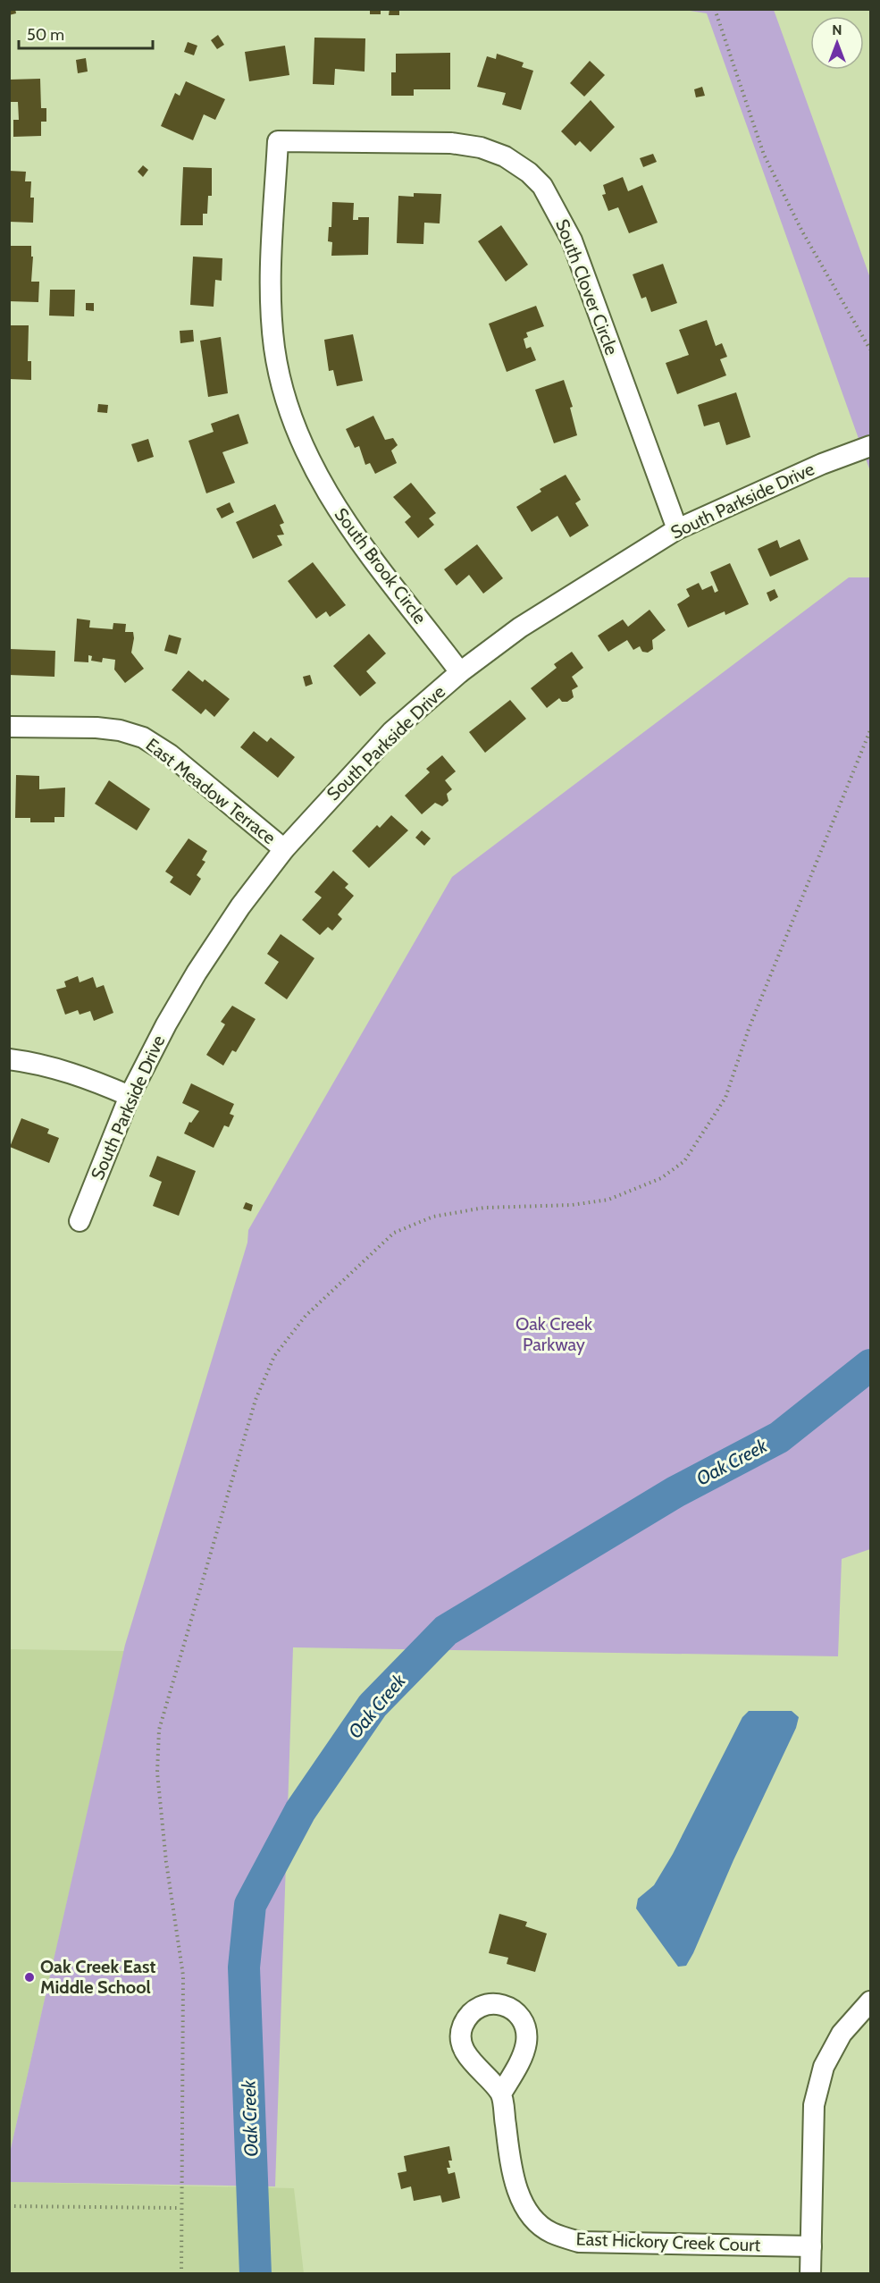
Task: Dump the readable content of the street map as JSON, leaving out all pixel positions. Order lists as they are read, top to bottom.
{
  "streets": {
    "street": [
      "South Clover Circle",
      "South Parkside Drive",
      "South Brook Circle",
      "East Meadow Terrace",
      "East Hickory Creek Court"
    ]
  },
  "crossings": [
    ["South Clover Circle", "South Parkside Drive"],
    ["South Clover Circle", "South Brook Circle"],
    ["South Parkside Drive", "South Brook Circle"],
    ["South Parkside Drive", "East Meadow Terrace"]
  ],
  "water": ["Oak Creek"],
  "parks": ["Oak Creek Parkway"],
  "places": ["Oak Creek East Middle School"],
  "scale_bar": "50 m",
  "north": "top"
}
